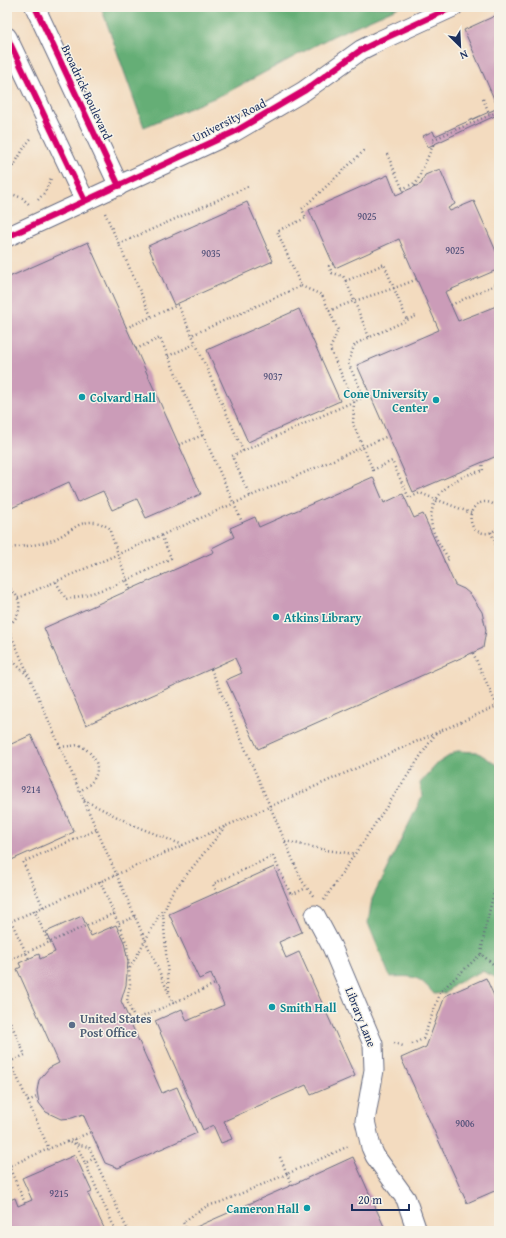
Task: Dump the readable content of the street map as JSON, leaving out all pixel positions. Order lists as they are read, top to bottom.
{
  "streets": {
    "street": ["Broadrick Boulevard", "University Road", "Library Lane"]
  },
  "crossings": [
    ["Broadrick Boulevard", "University Road"]
  ],
  "places": [
    "Colvard Hall",
    "Cone University Center",
    "Atkins Library",
    "Smith Hall",
    "United States Post Office",
    "Cameron Hall"
  ],
  "house_numbers": [
    "9025",
    "9025",
    "9035",
    "9037",
    "9214",
    "9006",
    "9215"
  ],
  "scale_bar": "20 m",
  "north": "bottom right"
}
